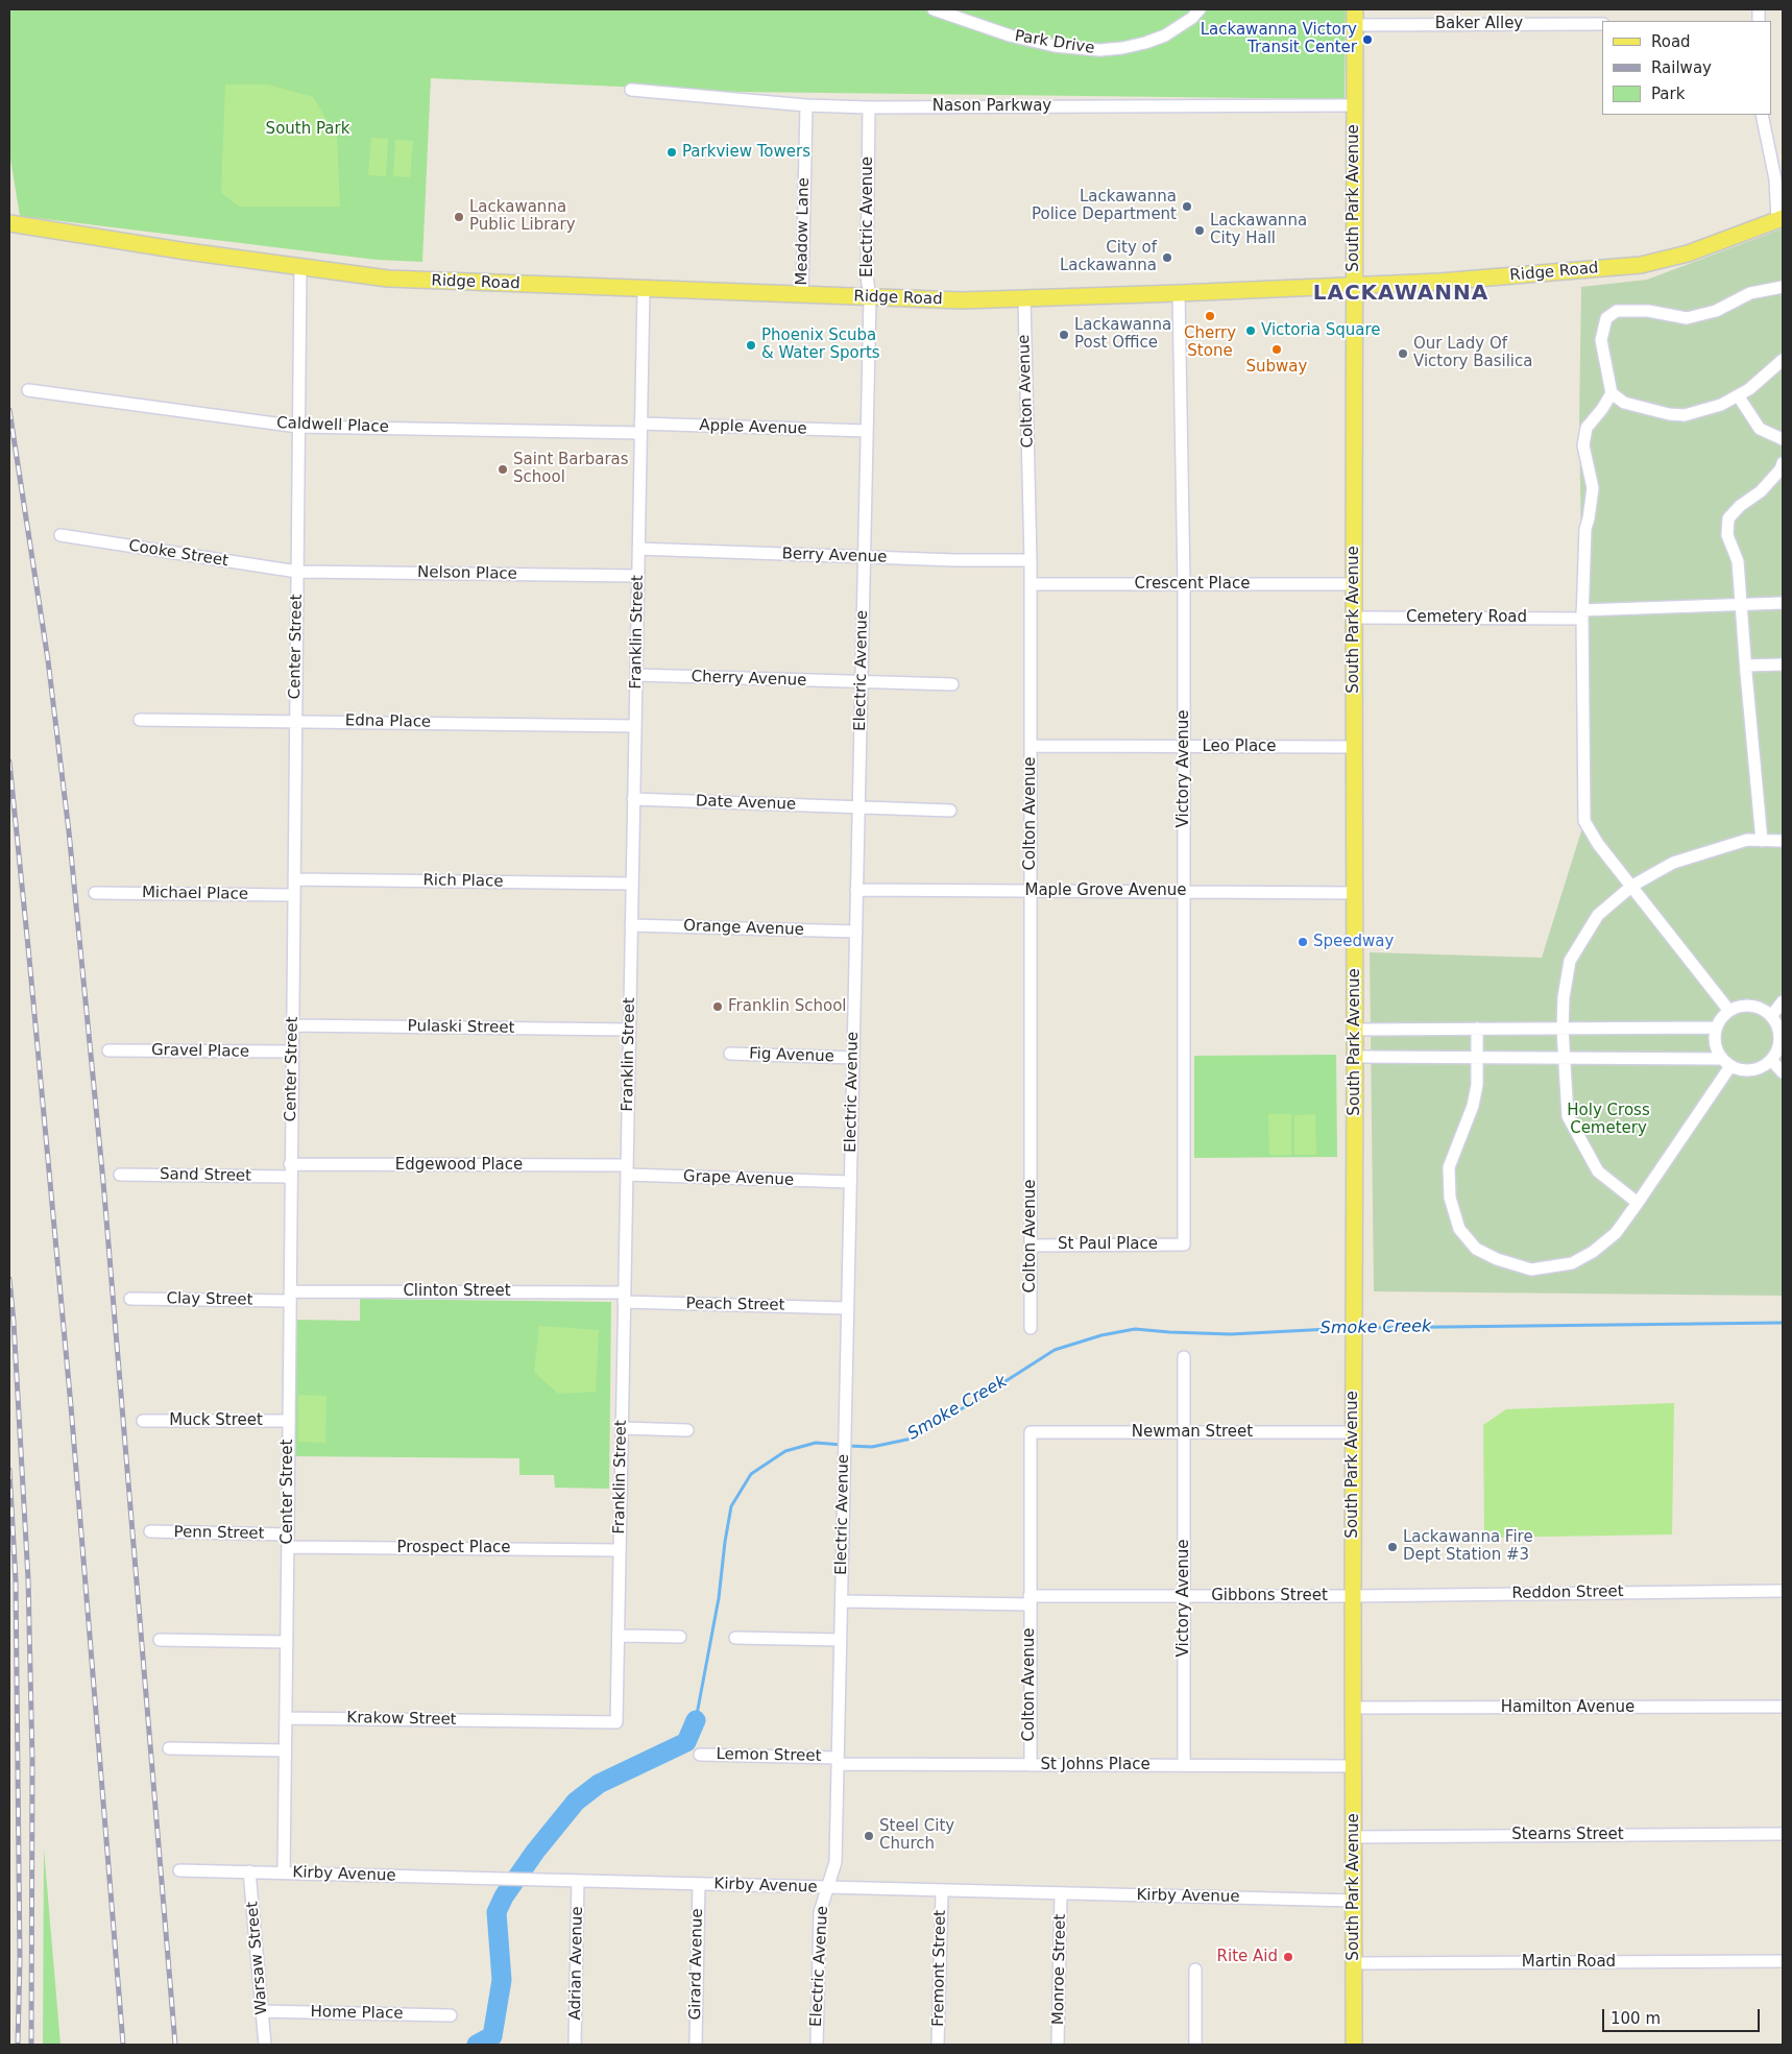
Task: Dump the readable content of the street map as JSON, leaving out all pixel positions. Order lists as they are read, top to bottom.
{
  "streets": {
    "main road": ["South Park Avenue", "Ridge Road"],
    "street": [
      "Baker Alley",
      "Park Drive",
      "Nason Parkway",
      "Electric Avenue",
      "Meadow Lane",
      "Colton Avenue",
      "Caldwell Place",
      "Apple Avenue",
      "Cooke Street",
      "Berry Avenue",
      "Nelson Place",
      "Crescent Place",
      "Cemetery Road",
      "Franklin Street",
      "Center Street",
      "Cherry Avenue",
      "Edna Place",
      "Leo Place",
      "Victory Avenue",
      "Date Avenue",
      "Rich Place",
      "Maple Grove Avenue",
      "Michael Place",
      "Orange Avenue",
      "Pulaski Street",
      "Gravel Place",
      "Fig Avenue",
      "Edgewood Place",
      "Sand Street",
      "Grape Avenue",
      "St Paul Place",
      "Clinton Street",
      "Clay Street",
      "Peach Street",
      "Muck Street",
      "Newman Street",
      "Penn Street",
      "Prospect Place",
      "Reddon Street",
      "Gibbons Street",
      "Hamilton Avenue",
      "Krakow Street",
      "Lemon Street",
      "St Johns Place",
      "Stearns Street",
      "Kirby Avenue",
      "Warsaw Street",
      "Martin Road",
      "Adrian Avenue",
      "Girard Avenue",
      "Fremont Street",
      "Monroe Street",
      "Home Place"
    ]
  },
  "crossings": [
    ["Baker Alley", "South Park Avenue"],
    ["Nason Parkway", "South Park Avenue"],
    ["Nason Parkway", "Electric Avenue"],
    ["Nason Parkway", "Meadow Lane"],
    ["South Park Avenue", "Ridge Road"],
    ["South Park Avenue", "Crescent Place"],
    ["South Park Avenue", "Cemetery Road"],
    ["South Park Avenue", "Leo Place"],
    ["South Park Avenue", "Maple Grove Avenue"],
    ["South Park Avenue", "Newman Street"],
    ["South Park Avenue", "Reddon Street"],
    ["South Park Avenue", "Gibbons Street"],
    ["South Park Avenue", "Hamilton Avenue"],
    ["South Park Avenue", "St Johns Place"],
    ["South Park Avenue", "Stearns Street"],
    ["South Park Avenue", "Kirby Avenue"],
    ["South Park Avenue", "Martin Road"],
    ["Electric Avenue", "Ridge Road"],
    ["Electric Avenue", "Apple Avenue"],
    ["Electric Avenue", "Berry Avenue"],
    ["Electric Avenue", "Cherry Avenue"],
    ["Electric Avenue", "Date Avenue"],
    ["Electric Avenue", "Maple Grove Avenue"],
    ["Electric Avenue", "Orange Avenue"],
    ["Electric Avenue", "Fig Avenue"],
    ["Electric Avenue", "Grape Avenue"],
    ["Electric Avenue", "Peach Street"],
    ["Electric Avenue", "Gibbons Street"],
    ["Electric Avenue", "Lemon Street"],
    ["Electric Avenue", "St Johns Place"],
    ["Electric Avenue", "Kirby Avenue"],
    ["Meadow Lane", "Ridge Road"],
    ["Ridge Road", "Colton Avenue"],
    ["Ridge Road", "Franklin Street"],
    ["Ridge Road", "Center Street"],
    ["Ridge Road", "Victory Avenue"],
    ["Colton Avenue", "Berry Avenue"],
    ["Colton Avenue", "Crescent Place"],
    ["Colton Avenue", "Leo Place"],
    ["Colton Avenue", "Maple Grove Avenue"],
    ["Colton Avenue", "St Paul Place"],
    ["Colton Avenue", "Newman Street"],
    ["Colton Avenue", "Gibbons Street"],
    ["Colton Avenue", "St Johns Place"],
    ["Caldwell Place", "Apple Avenue"],
    ["Caldwell Place", "Franklin Street"],
    ["Caldwell Place", "Center Street"],
    ["Apple Avenue", "Franklin Street"],
    ["Cooke Street", "Nelson Place"],
    ["Cooke Street", "Center Street"],
    ["Berry Avenue", "Franklin Street"],
    ["Nelson Place", "Franklin Street"],
    ["Nelson Place", "Center Street"],
    ["Crescent Place", "Victory Avenue"],
    ["Franklin Street", "Cherry Avenue"],
    ["Franklin Street", "Edna Place"],
    ["Franklin Street", "Date Avenue"],
    ["Franklin Street", "Rich Place"],
    ["Franklin Street", "Orange Avenue"],
    ["Franklin Street", "Pulaski Street"],
    ["Franklin Street", "Edgewood Place"],
    ["Franklin Street", "Grape Avenue"],
    ["Franklin Street", "Clinton Street"],
    ["Franklin Street", "Peach Street"],
    ["Franklin Street", "Prospect Place"],
    ["Franklin Street", "Krakow Street"],
    ["Center Street", "Edna Place"],
    ["Center Street", "Rich Place"],
    ["Center Street", "Michael Place"],
    ["Center Street", "Pulaski Street"],
    ["Center Street", "Gravel Place"],
    ["Center Street", "Edgewood Place"],
    ["Center Street", "Sand Street"],
    ["Center Street", "Clinton Street"],
    ["Center Street", "Clay Street"],
    ["Center Street", "Muck Street"],
    ["Center Street", "Penn Street"],
    ["Center Street", "Prospect Place"],
    ["Center Street", "Krakow Street"],
    ["Center Street", "Kirby Avenue"],
    ["Leo Place", "Victory Avenue"],
    ["Victory Avenue", "Maple Grove Avenue"],
    ["Victory Avenue", "St Paul Place"],
    ["Victory Avenue", "Newman Street"],
    ["Victory Avenue", "Gibbons Street"],
    ["Victory Avenue", "St Johns Place"],
    ["Edgewood Place", "Grape Avenue"],
    ["Clinton Street", "Clay Street"],
    ["Clinton Street", "Peach Street"],
    ["Reddon Street", "Gibbons Street"],
    ["Lemon Street", "St Johns Place"],
    ["Kirby Avenue", "Warsaw Street"],
    ["Kirby Avenue", "Adrian Avenue"],
    ["Kirby Avenue", "Girard Avenue"],
    ["Kirby Avenue", "Fremont Street"],
    ["Kirby Avenue", "Monroe Street"],
    ["Warsaw Street", "Home Place"]
  ],
  "districts": ["LACKAWANNA"],
  "water": ["Smoke Creek"],
  "parks": ["South Park", "Holy Cross Cemetery"],
  "places": [
    "Lackawanna Victory Transit Center",
    "Parkview Towers",
    "Lackawanna Police Department",
    "Lackawanna Public Library",
    "Lackawanna City Hall",
    "City of Lackawanna",
    "Cherry Stone",
    "Victoria Square",
    "Lackawanna Post Office",
    "Phoenix Scuba & Water Sports",
    "Subway",
    "Our Lady Of Victory Basilica",
    "Saint Barbaras School",
    "Speedway",
    "Franklin School",
    "Lackawanna Fire Dept Station #3",
    "Steel City Church",
    "Rite Aid"
  ],
  "legend": ["Road", "Railway", "Park"],
  "scale_bar": "100 m"
}
